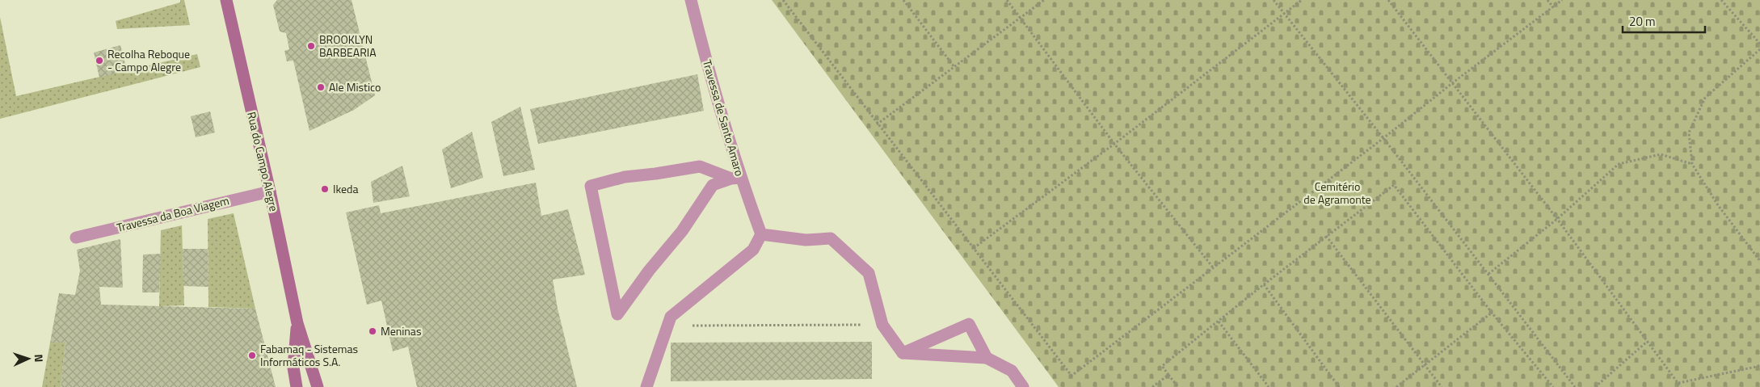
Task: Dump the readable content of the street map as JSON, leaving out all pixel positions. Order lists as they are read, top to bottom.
{
  "streets": {
    "main road": ["Rua do Campo Alegre"],
    "street": ["Travessa de Santo Amaro", "Travessa da Boa Viagem"]
  },
  "crossings": [
    ["Rua do Campo Alegre", "Travessa da Boa Viagem"]
  ],
  "parks": ["Cemitério de Agramonte"],
  "places": [
    "BROOKLYN BARBEARIA",
    "Recolha Reboque - Campo Alegre",
    "Ale Mistico",
    "Ikeda",
    "Meninas",
    "Fabamaq - Sistemas Informáticos S.A."
  ],
  "scale_bar": "20 m",
  "north": "right"
}
